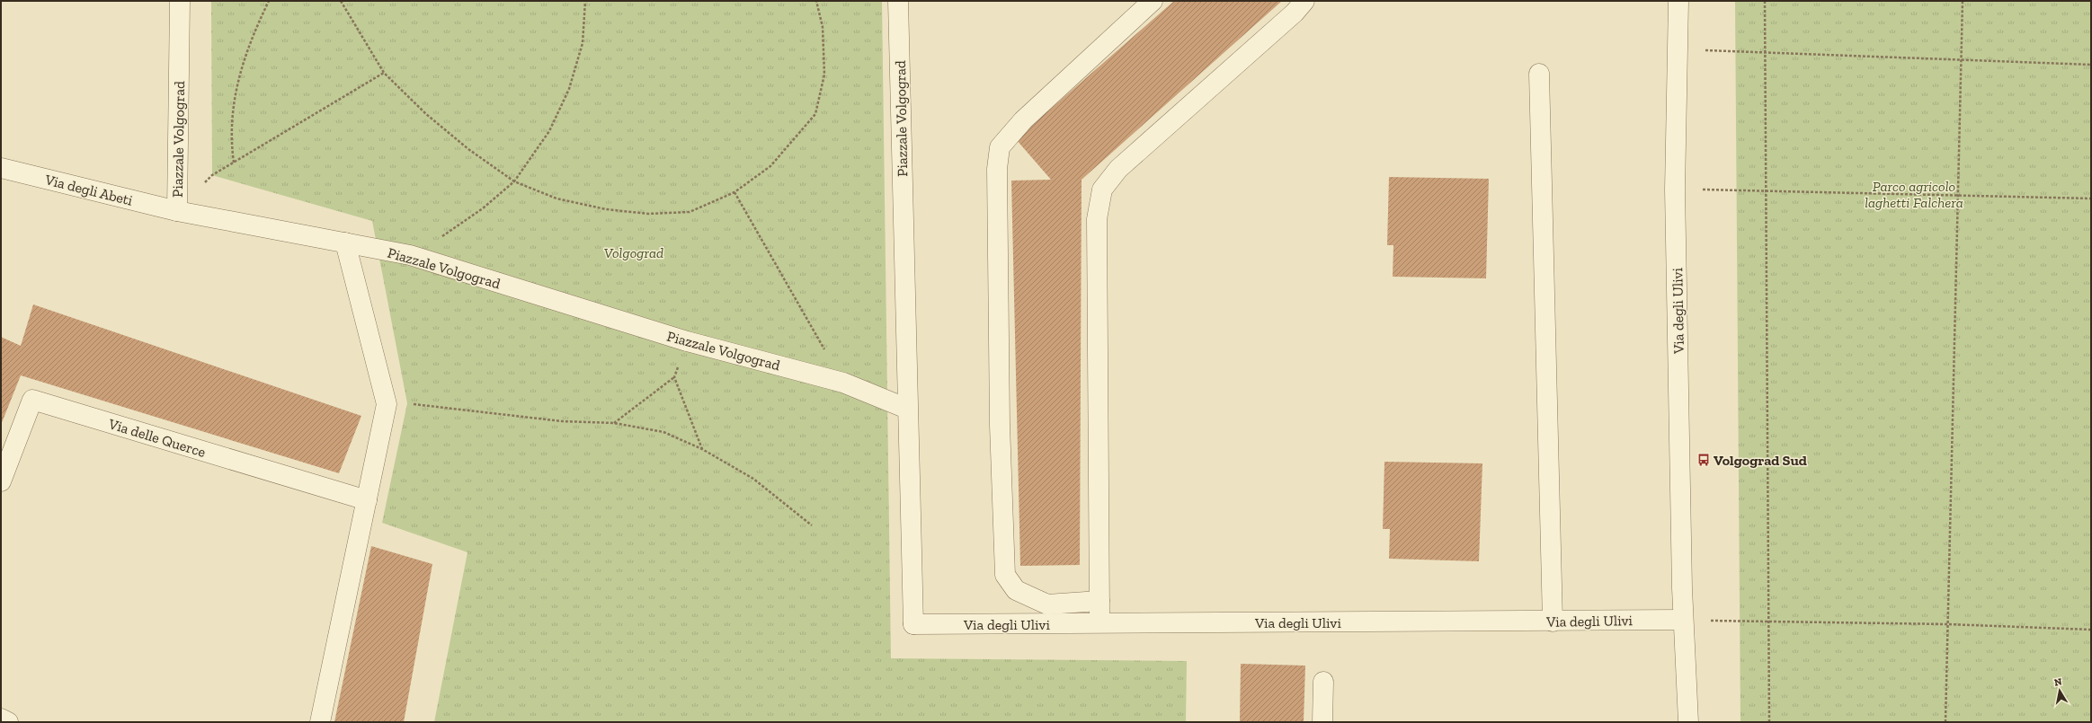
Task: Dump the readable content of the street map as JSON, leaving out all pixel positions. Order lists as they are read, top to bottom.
{
  "streets": {
    "street": [
      "Piazzale Volgograd",
      "Via degli Abeti",
      "Via degli Ulivi",
      "Via delle Querce"
    ]
  },
  "crossings": [
    ["Piazzale Volgograd", "Via degli Abeti"],
    ["Piazzale Volgograd", "Via degli Ulivi"]
  ],
  "parks": ["Parco agricolo laghetti Falchera", "Volgograd"],
  "places": {
    "bus stop": ["Volgograd Sud"]
  },
  "north": "top"
}
